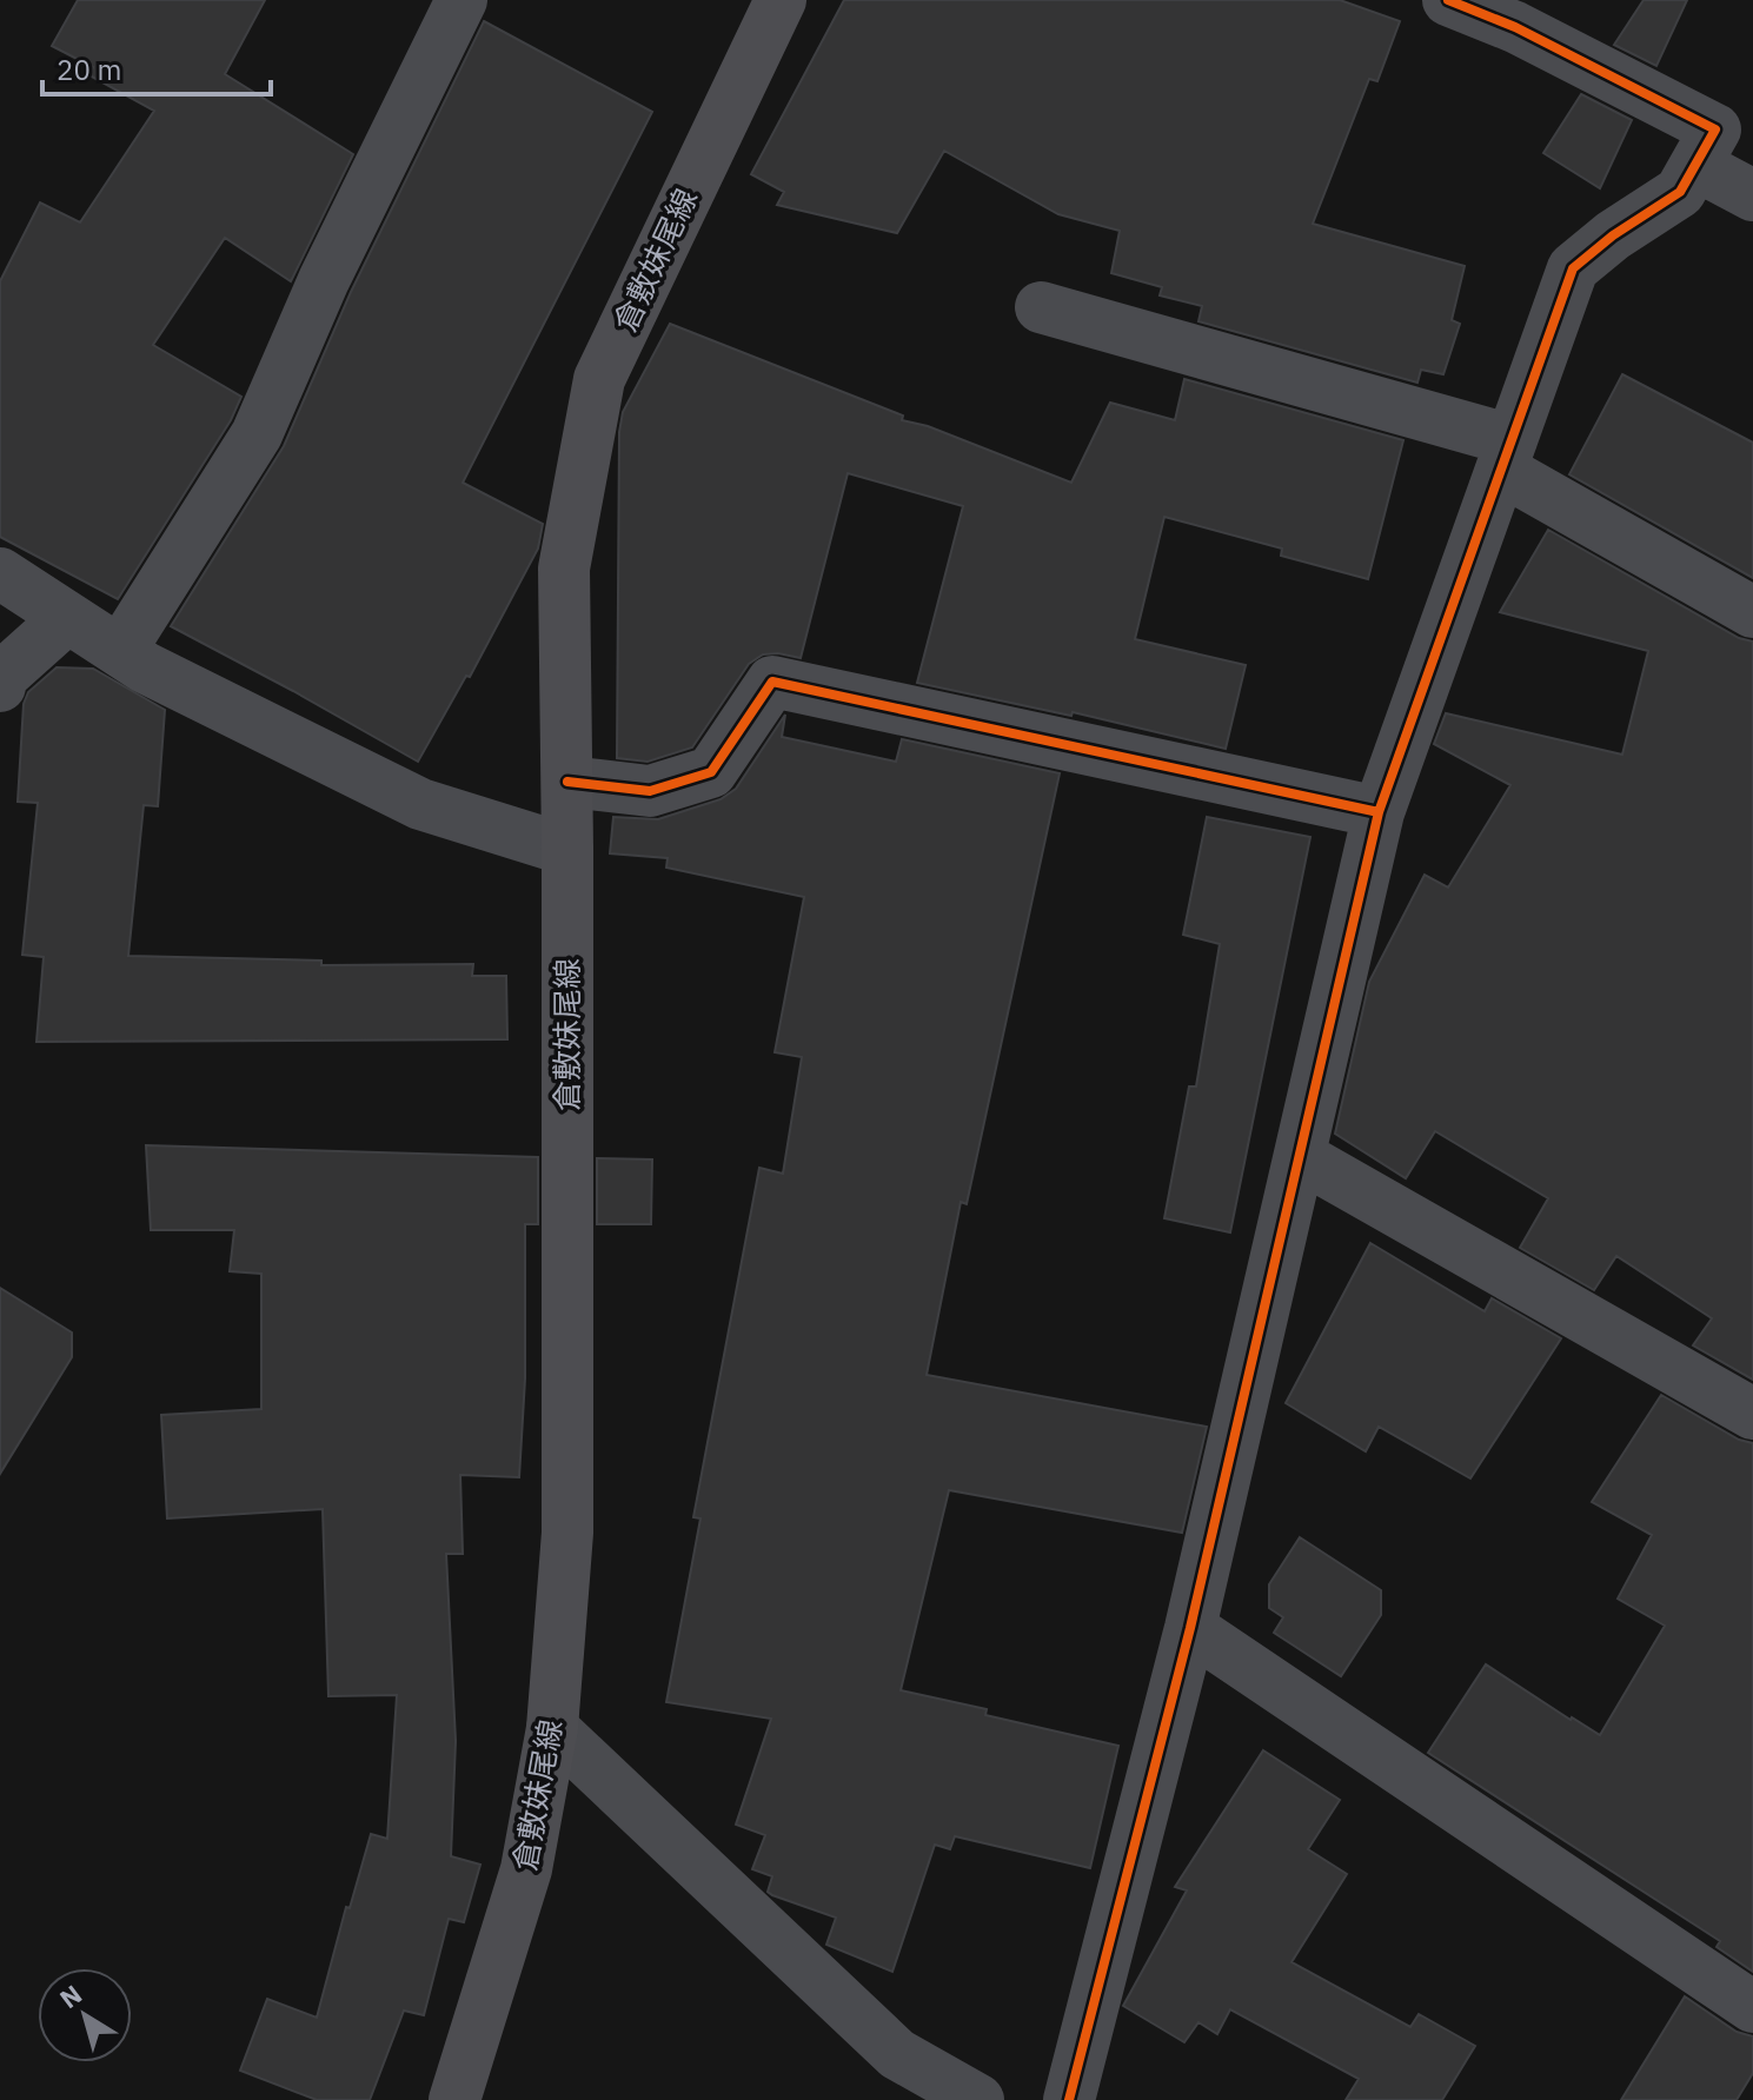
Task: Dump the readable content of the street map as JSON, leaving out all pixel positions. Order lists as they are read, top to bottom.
{
  "streets": {
    "main road": ["倉敷妹尾線"]
  },
  "scale_bar": "20 m",
  "north": "top left"
}
